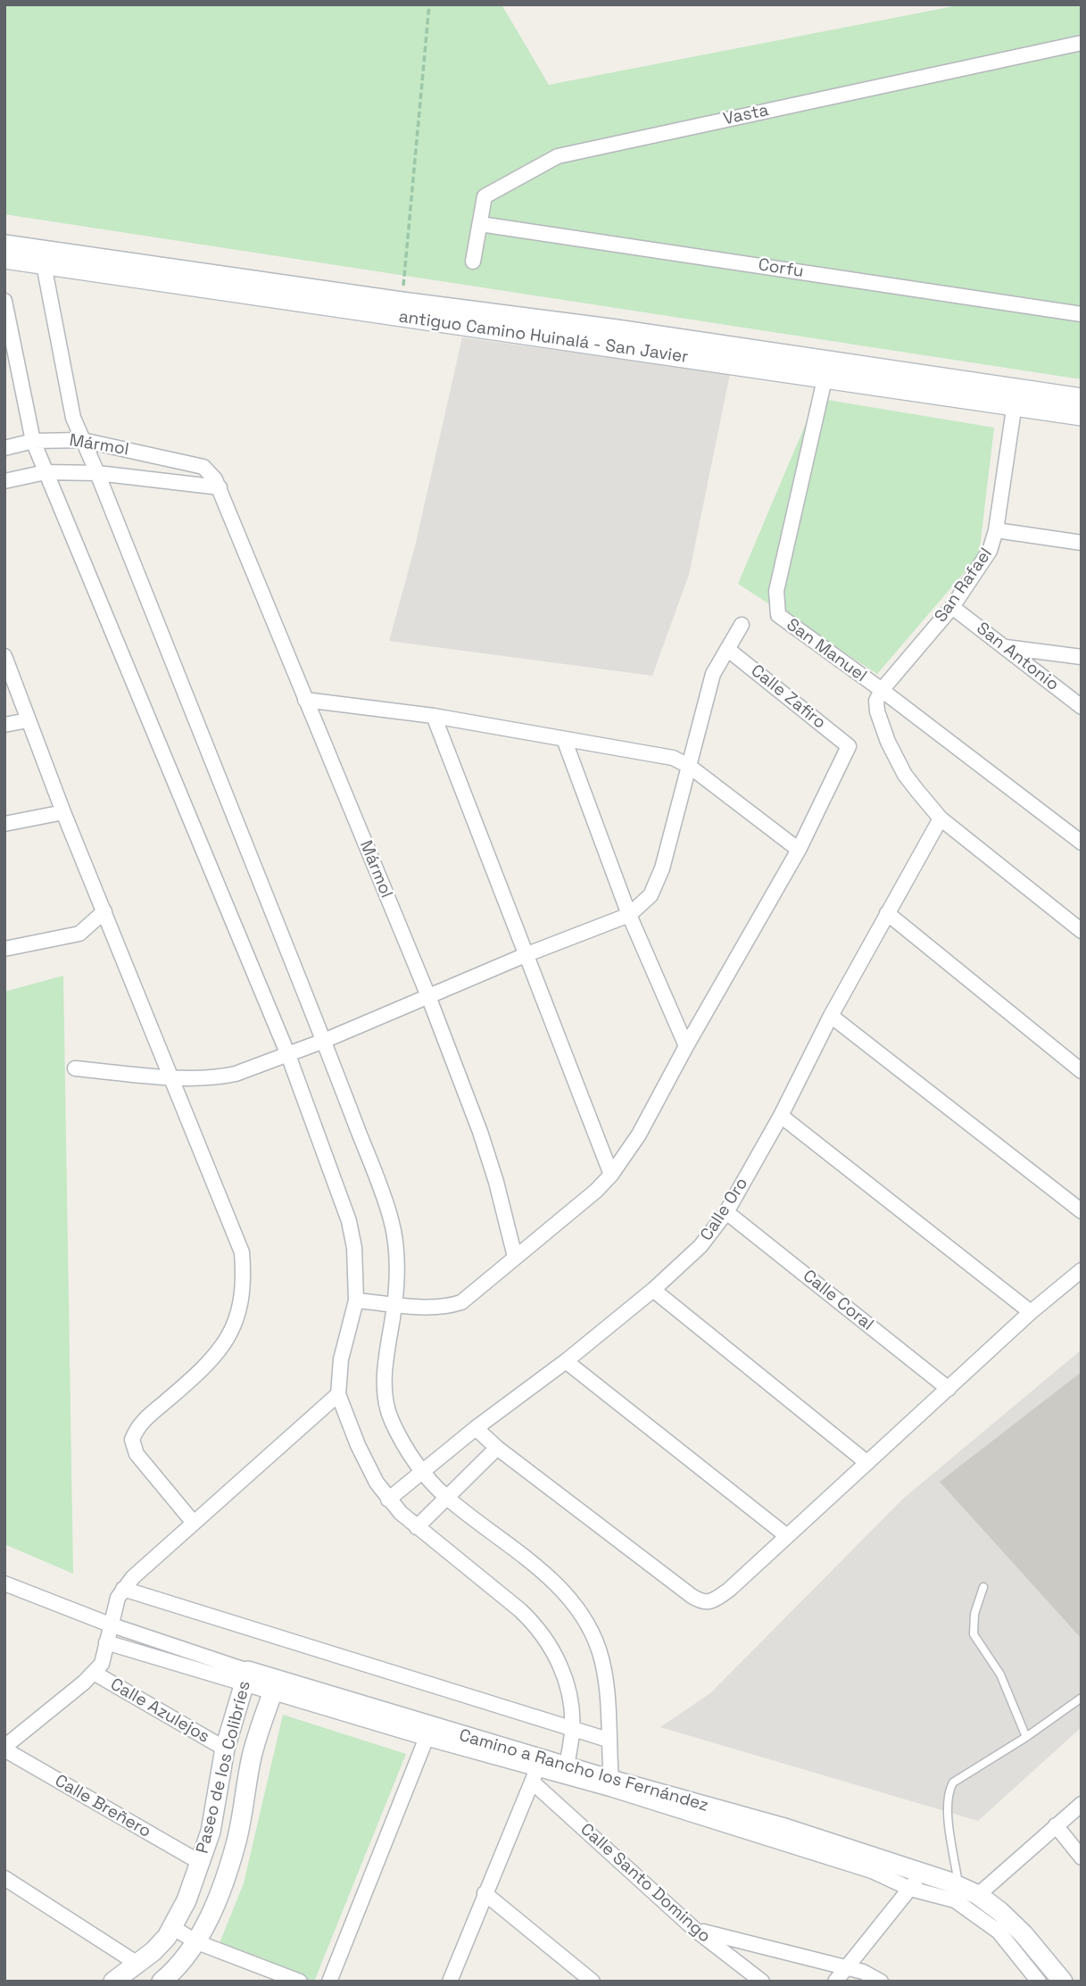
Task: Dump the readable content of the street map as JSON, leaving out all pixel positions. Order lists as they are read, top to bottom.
{
  "streets": {
    "main road": ["antiguo Camino Huinalá - San Javier", "Paseo de los Colibríes", "Camino a Rancho los Fernández"],
    "street": [
      "Vasta",
      "Corfu",
      "Mármol",
      "San Rafael",
      "San Manuel",
      "San Antonio",
      "Calle Zafiro",
      "Calle Oro",
      "Calle Coral",
      "Calle Azulejos",
      "Calle Breñero",
      "Calle Santo Domingo"
    ]
  },
  "crossings": [
    ["Vasta", "Corfu"],
    ["antiguo Camino Huinalá - San Javier", "San Manuel"],
    ["San Rafael", "San Manuel"],
    ["San Rafael", "San Antonio"],
    ["Calle Oro", "Calle Coral"],
    ["Calle Azulejos", "Paseo de los Colibríes"],
    ["Paseo de los Colibríes", "Camino a Rancho los Fernández"],
    ["Paseo de los Colibríes", "Calle Breñero"],
    ["Camino a Rancho los Fernández", "Calle Santo Domingo"]
  ]
}
